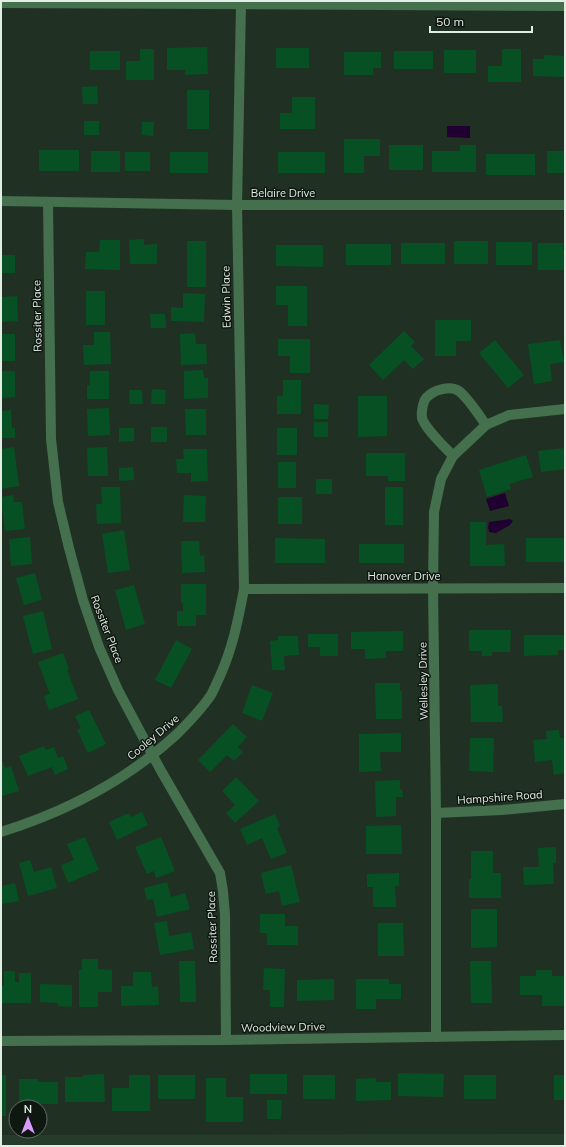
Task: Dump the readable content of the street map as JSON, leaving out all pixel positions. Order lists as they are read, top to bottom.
{
  "streets": {
    "street": [
      "Belaire Drive",
      "Edwin Place",
      "Rossiter Place",
      "Hanover Drive",
      "Wellesley Drive",
      "Cooley Drive",
      "Hampshire Road",
      "Woodview Drive"
    ]
  },
  "crossings": [
    ["Belaire Drive", "Edwin Place"],
    ["Belaire Drive", "Rossiter Place"],
    ["Edwin Place", "Hanover Drive"],
    ["Edwin Place", "Cooley Drive"],
    ["Rossiter Place", "Cooley Drive"],
    ["Rossiter Place", "Woodview Drive"],
    ["Hanover Drive", "Wellesley Drive"],
    ["Hanover Drive", "Cooley Drive"],
    ["Wellesley Drive", "Hampshire Road"],
    ["Wellesley Drive", "Woodview Drive"]
  ],
  "scale_bar": "50 m",
  "north": "top"
}
